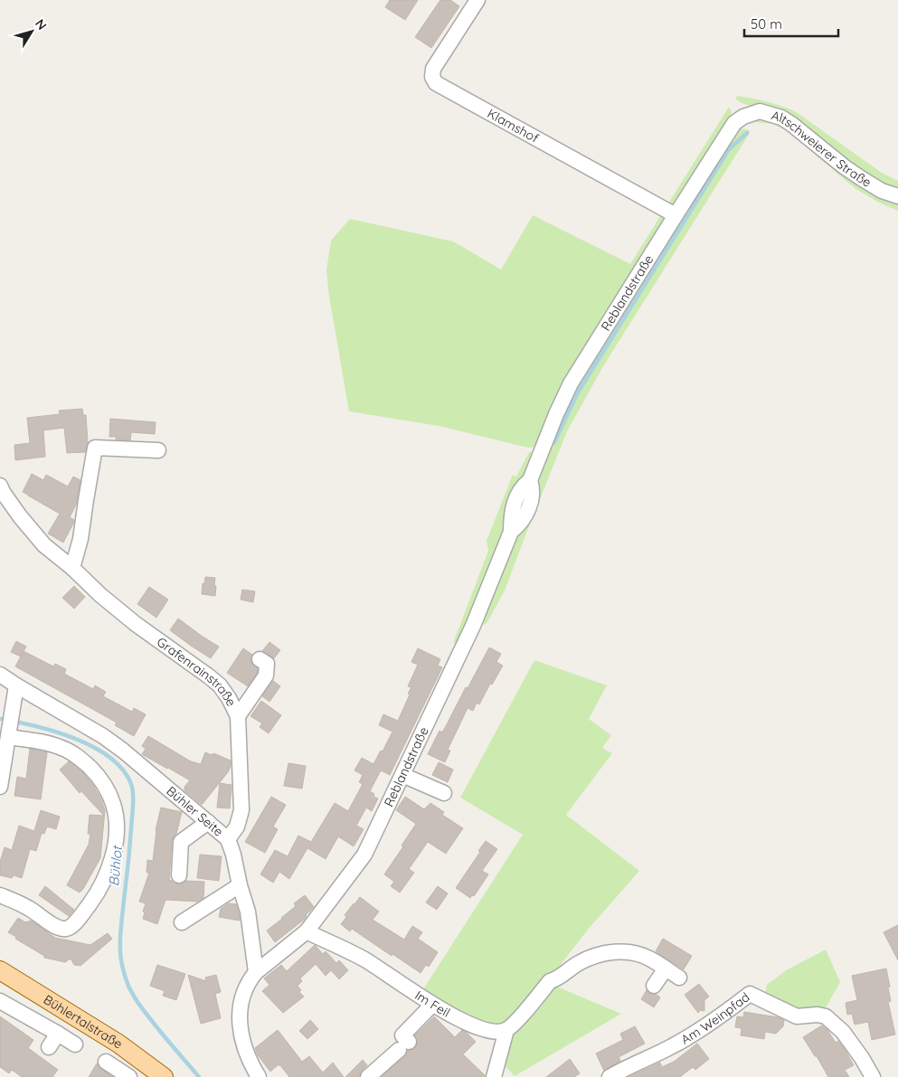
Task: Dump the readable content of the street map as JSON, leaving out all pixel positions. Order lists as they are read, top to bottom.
{
  "streets": {
    "main road": ["Bühlertalstraße"],
    "street": [
      "Klamshof",
      "Altschweierer Straße",
      "Reblandstraße",
      "Grafenrainstraße",
      "Bühler Seite",
      "Im Feil",
      "Am Weinpfad"
    ]
  },
  "crossings": [
    ["Klamshof", "Reblandstraße"],
    ["Altschweierer Straße", "Reblandstraße"],
    ["Reblandstraße", "Bühler Seite"],
    ["Reblandstraße", "Im Feil"],
    ["Grafenrainstraße", "Bühler Seite"]
  ],
  "water": ["Bühlot"],
  "scale_bar": "50 m",
  "north": "top right"
}
